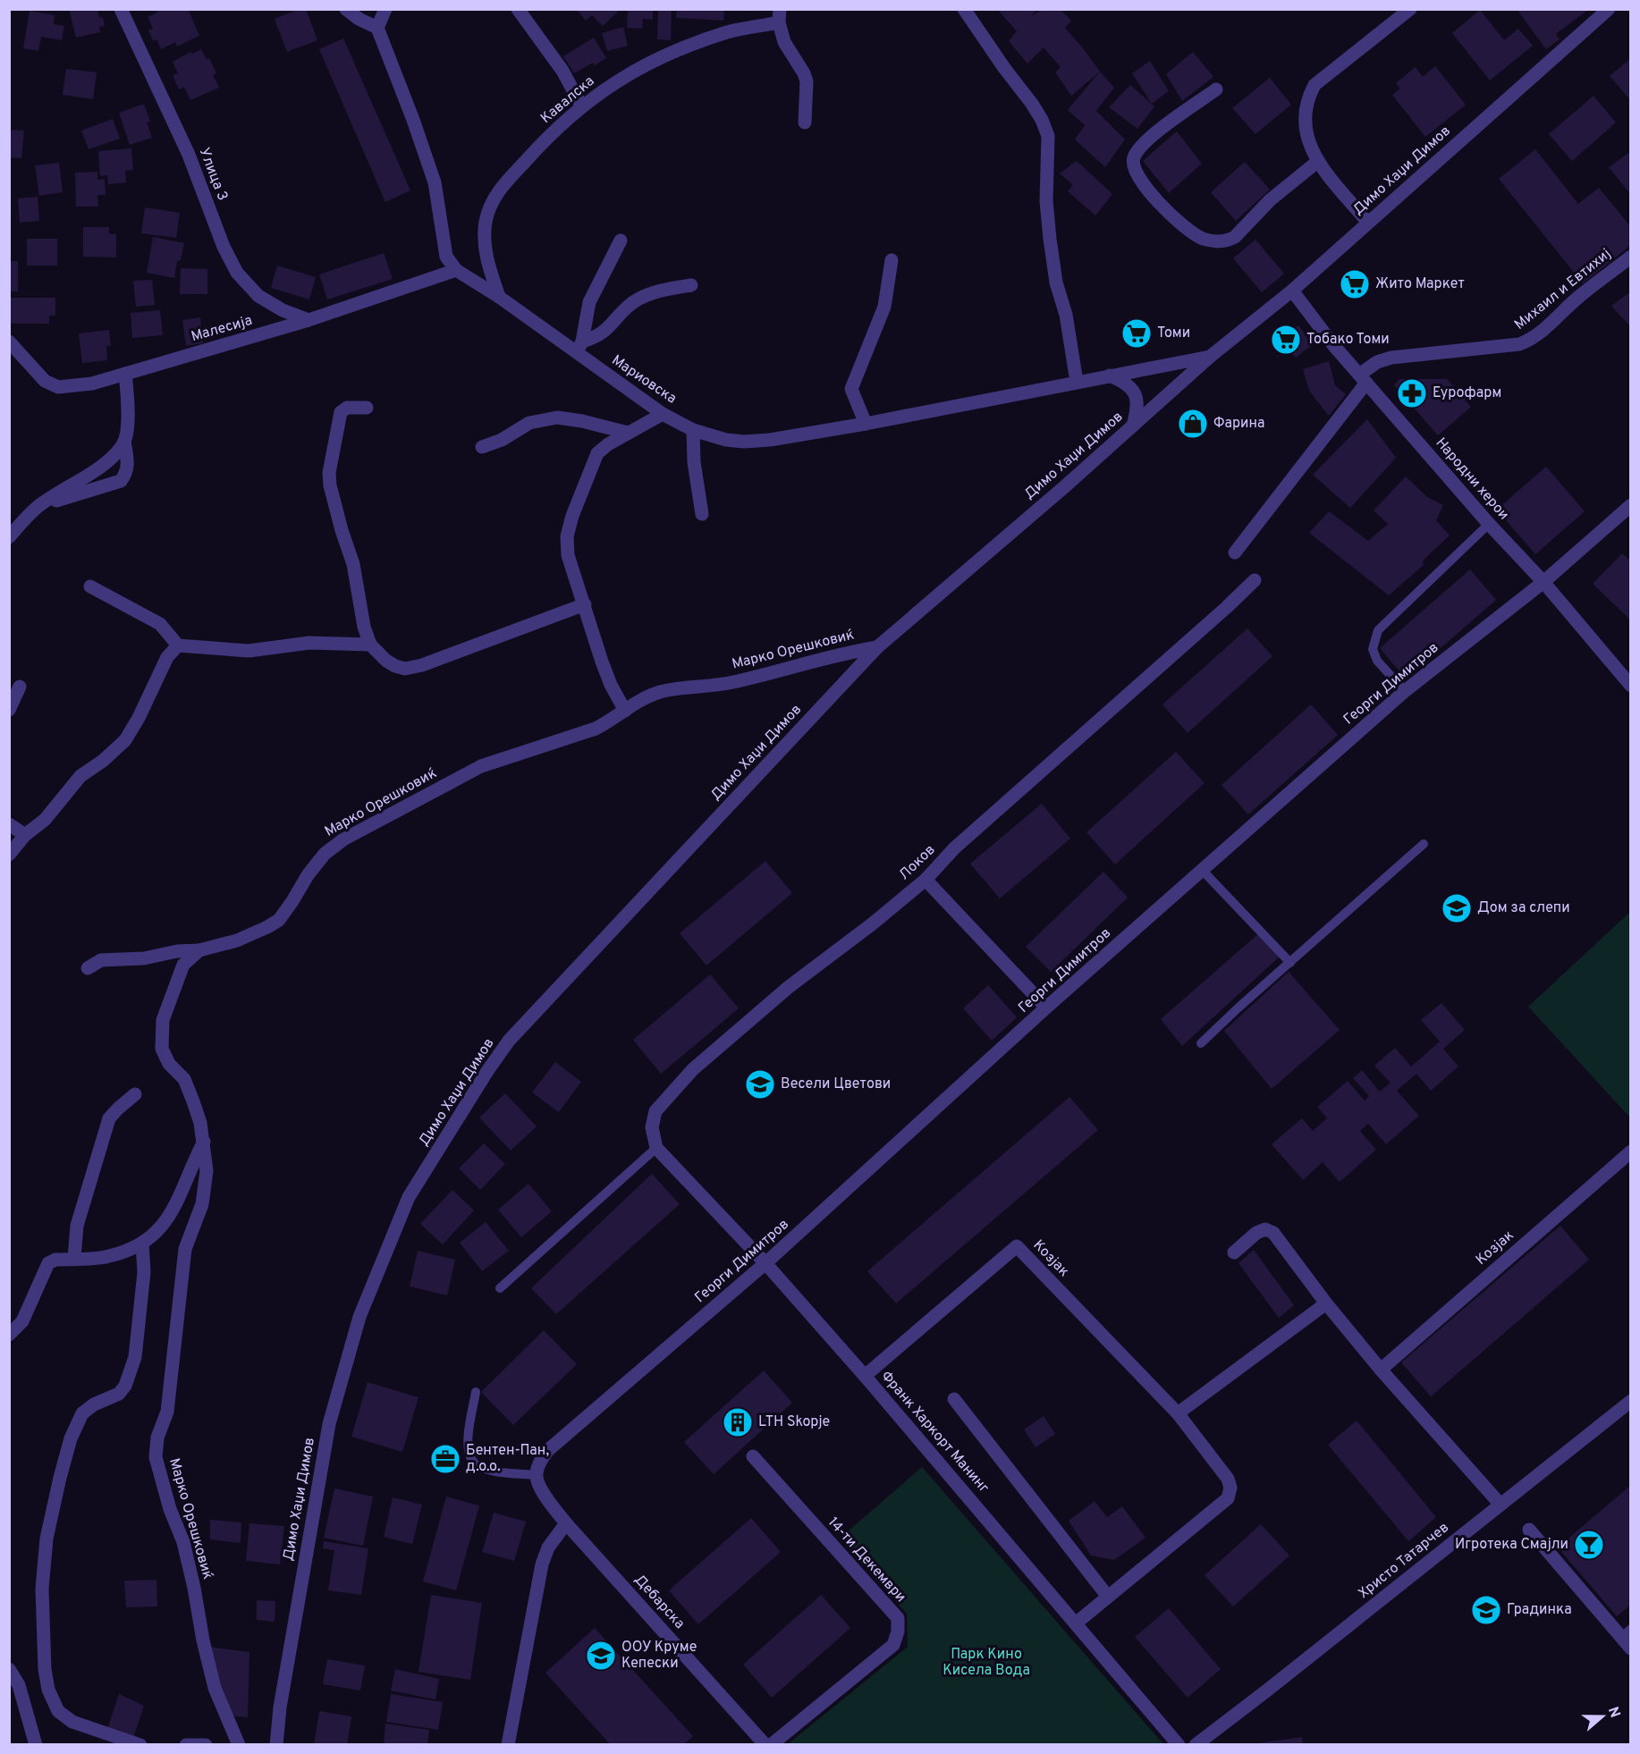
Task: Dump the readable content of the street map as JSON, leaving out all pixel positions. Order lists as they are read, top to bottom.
{
  "streets": {
    "street": [
      "Кавалска",
      "Димо Хаџи Димов",
      "Улица 3",
      "Михаил и Евтихиј",
      "Малесија",
      "Мариовска",
      "Народни херои",
      "Марко Орешковиќ",
      "Георги Димитров",
      "Локов",
      "Козјак",
      "Франк Харкорт Манинг",
      "14-ти Декември",
      "Христо Татарчев",
      "Дебарска"
    ]
  },
  "crossings": [
    ["Кавалска", "Мариовска"],
    ["Димо Хаџи Димов", "Мариовска"],
    ["Димо Хаџи Димов", "Народни херои"],
    ["Димо Хаџи Димов", "Марко Орешковиќ"],
    ["Улица 3", "Малесија"],
    ["Михаил и Евтихиј", "Народни херои"],
    ["Малесија", "Мариовска"],
    ["Народни херои", "Георги Димитров"],
    ["Георги Димитров", "Франк Харкорт Манинг"],
    ["Георги Димитров", "Дебарска"],
    ["Локов", "Франк Харкорт Манинг"],
    ["Козјак", "Франк Харкорт Манинг"]
  ],
  "parks": ["Парк Кино Кисела Вода"],
  "places": {
    "supermarket": ["Жито Маркет", "Томи", "Тобако Томи"],
    "pharmacy": ["Еурофарм"],
    "shop": ["Фарина"],
    "school or university": [
      "Дом за слепи",
      "Весели Цветови",
      "Градинка",
      "ООУ Круме Кепески"
    ],
    "building": ["LTH Skopje"],
    "office": ["Бентен-Пан, д.о.о."],
    "bar": ["Игротека Смајли"]
  },
  "north": "right"
}
